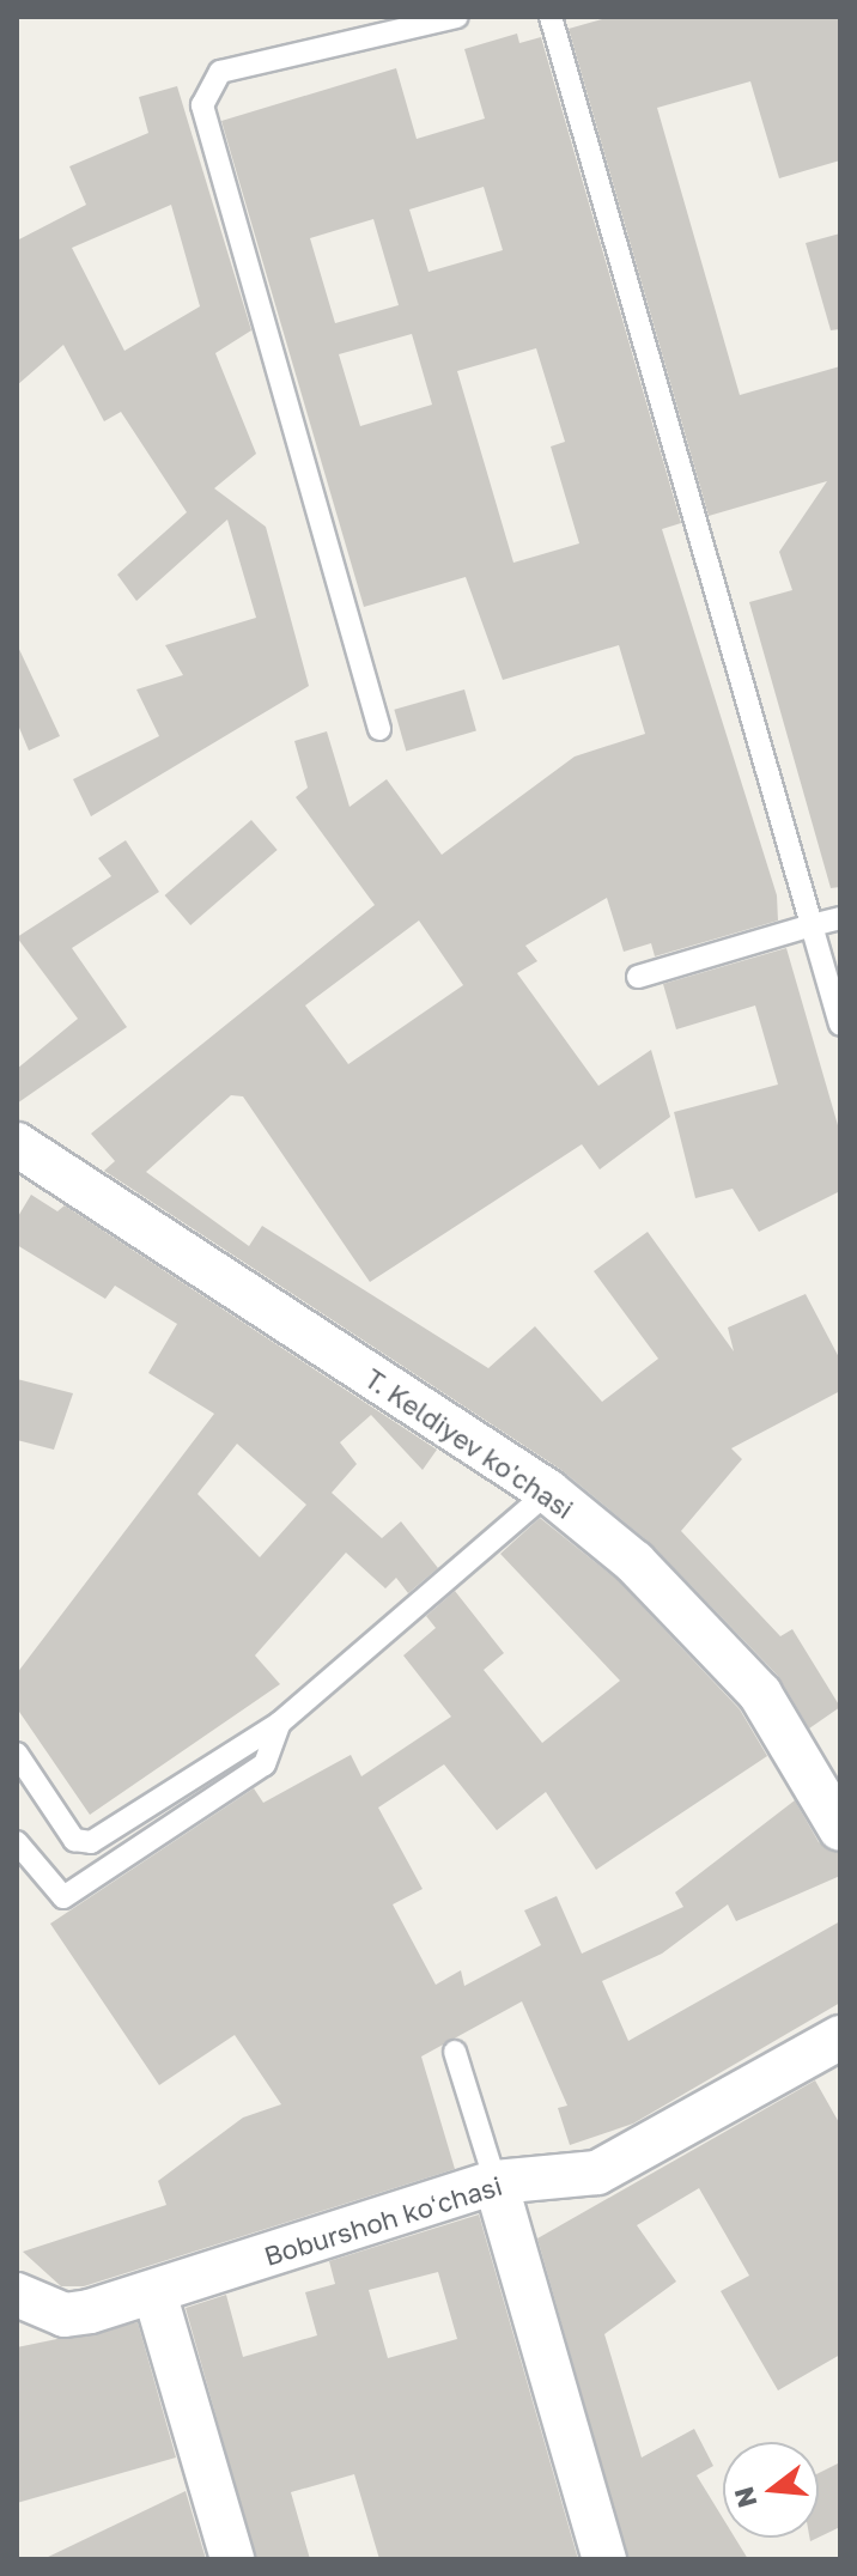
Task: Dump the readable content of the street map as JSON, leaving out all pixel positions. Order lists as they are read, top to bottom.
{
  "streets": {
    "street": ["T. Keldiyev ko'chasi", "Boburshoh koʻchasi"]
  },
  "north": "left"
}
